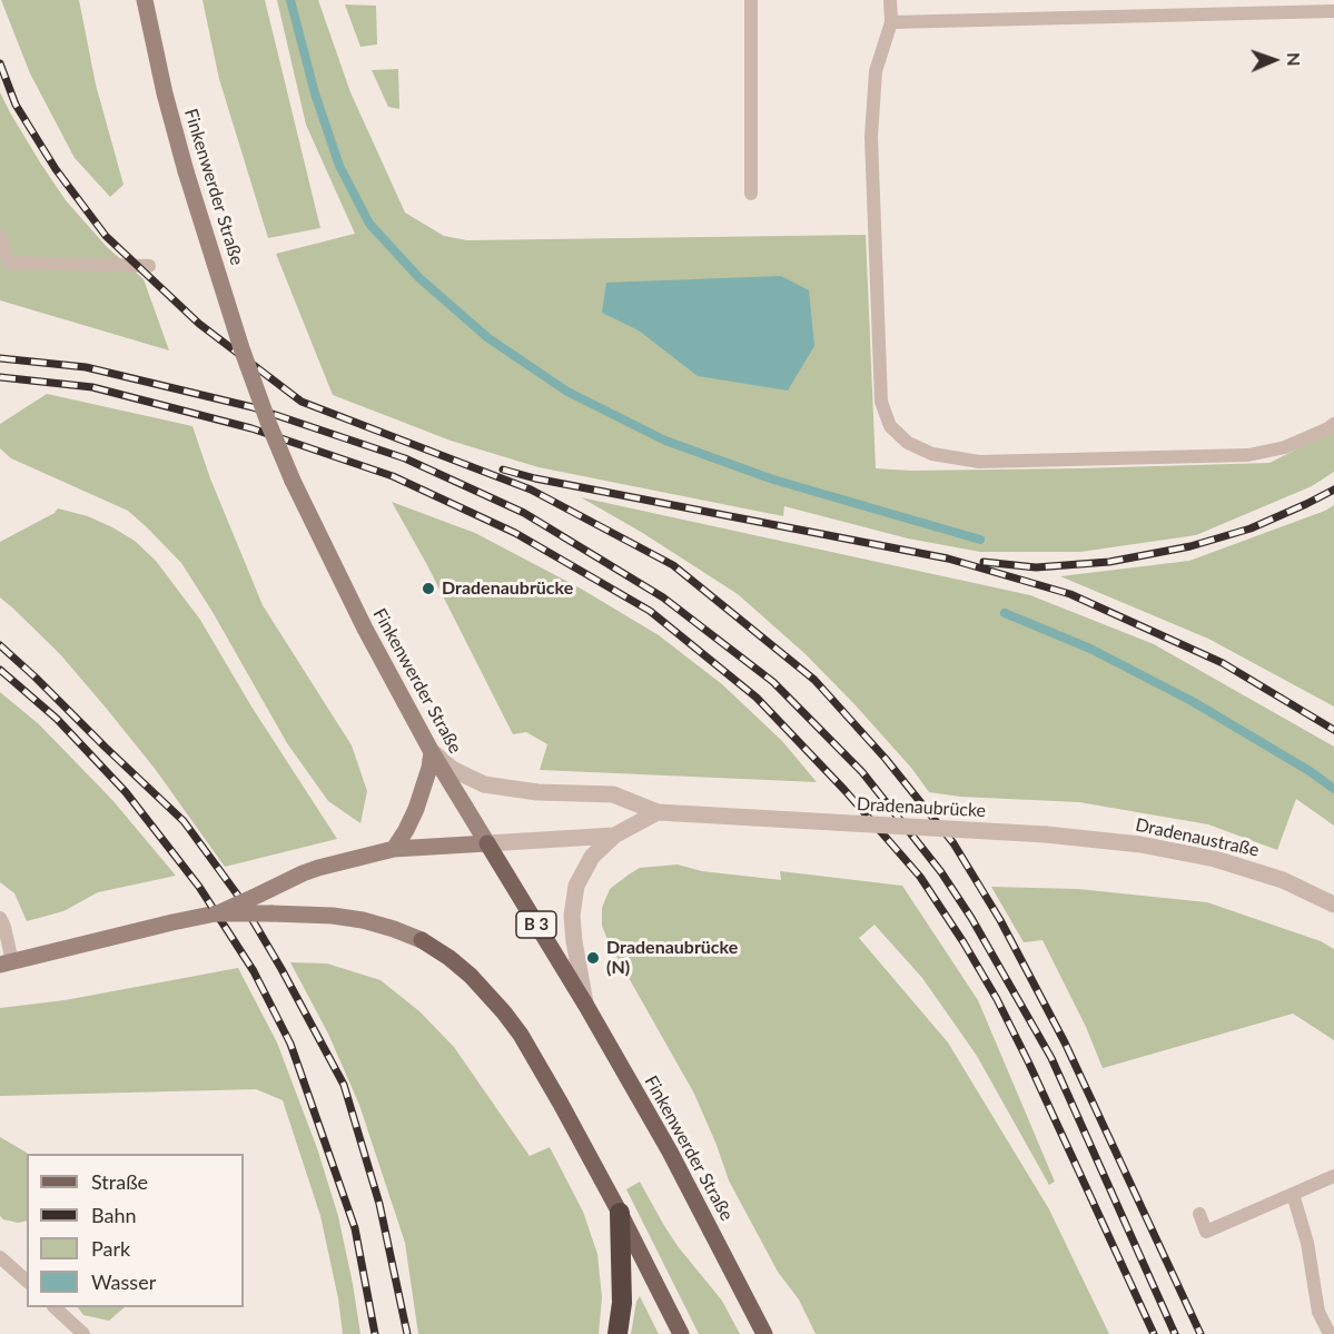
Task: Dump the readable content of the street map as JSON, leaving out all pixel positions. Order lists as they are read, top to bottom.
{
  "streets": {
    "main road": ["Finkenwerder Straße", "B 3"],
    "street": ["Dradenaubrücke", "Dradenaustraße"]
  },
  "crossings": [
    ["Dradenaubrücke", "Dradenaustraße"]
  ],
  "places": ["Dradenaubrücke", "Dradenaubrücke (N)"],
  "legend": [
    "Straße",
    "Bahn",
    "Park",
    "Wasser"
  ],
  "north": "right"
}
